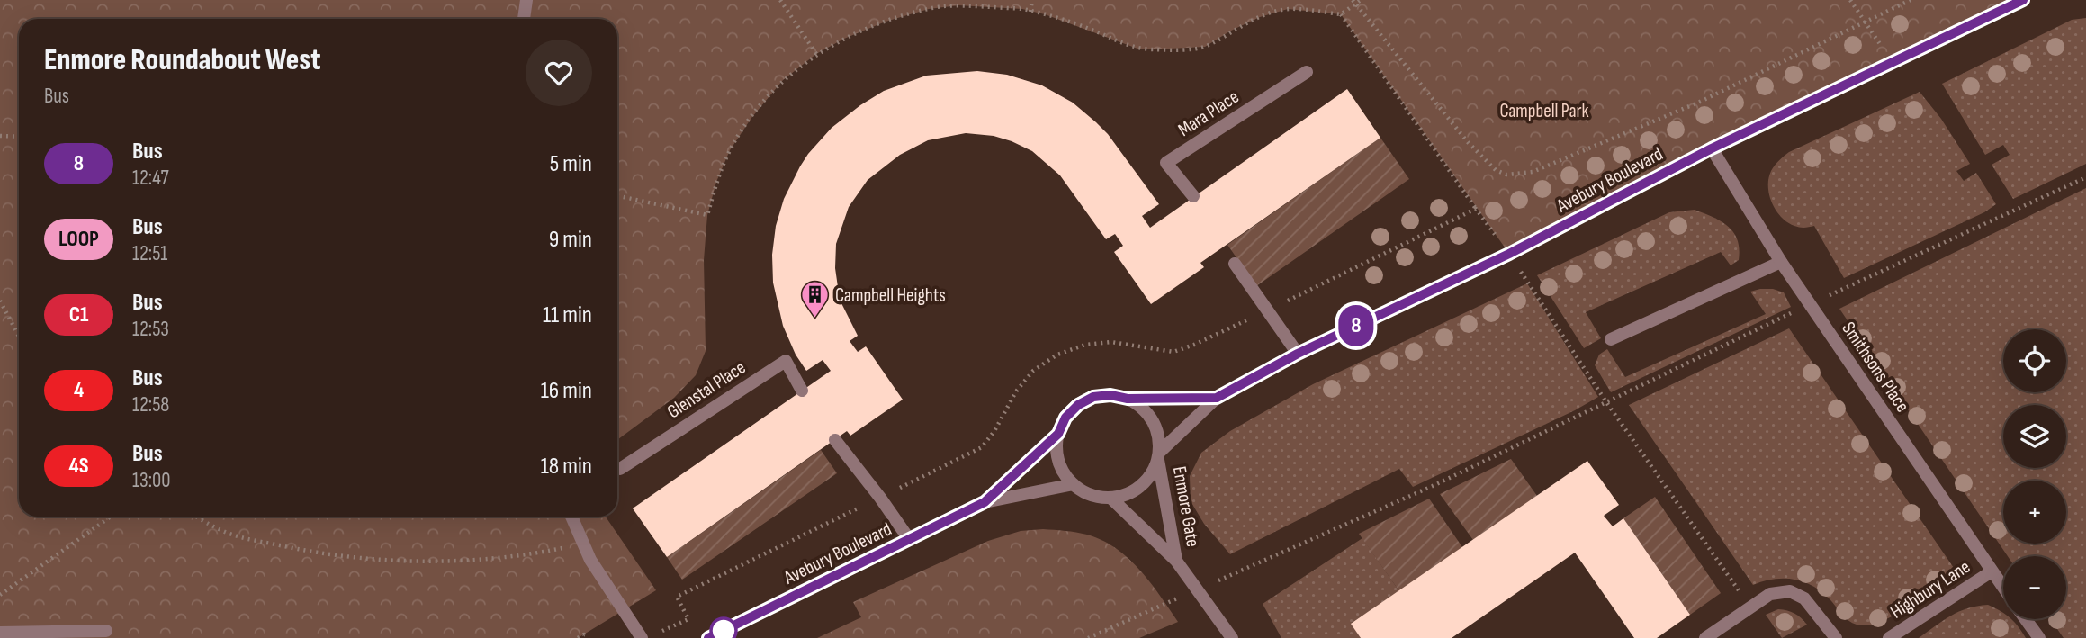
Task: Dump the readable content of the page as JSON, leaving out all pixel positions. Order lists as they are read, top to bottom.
{
  "streets": {
    "street": [
      "Mara Place",
      "Avebury Boulevard",
      "Smithsons Place",
      "Glenstal Place",
      "Enmore Gate",
      "Highbury Lane"
    ]
  },
  "crossings": [
    ["Avebury Boulevard", "Smithsons Place"],
    ["Avebury Boulevard", "Enmore Gate"],
    ["Smithsons Place", "Highbury Lane"]
  ],
  "parks": ["Campbell Park"],
  "places": {
    "building": ["Campbell Heights"]
  },
  "lines": ["bus line 8"],
  "page": {
    "on_map": "8",
    "heading": ["Enmore Roundabout West", "Bus"],
    "list": [
      {
        "mark": "8",
        "name": "Bus",
        "note": "12:47",
        "value": "5 min"
      },
      {
        "mark": "LOOP",
        "name": "Bus",
        "note": "12:51",
        "value": "9 min"
      },
      {
        "mark": "C1",
        "name": "Bus",
        "note": "12:53",
        "value": "11 min"
      },
      {
        "mark": "4",
        "name": "Bus",
        "note": "12:58",
        "value": "16 min"
      },
      {
        "mark": "4S",
        "name": "Bus",
        "note": "13:00",
        "value": "18 min"
      }
    ],
    "map_buttons": ["+", "−"]
  }
}
